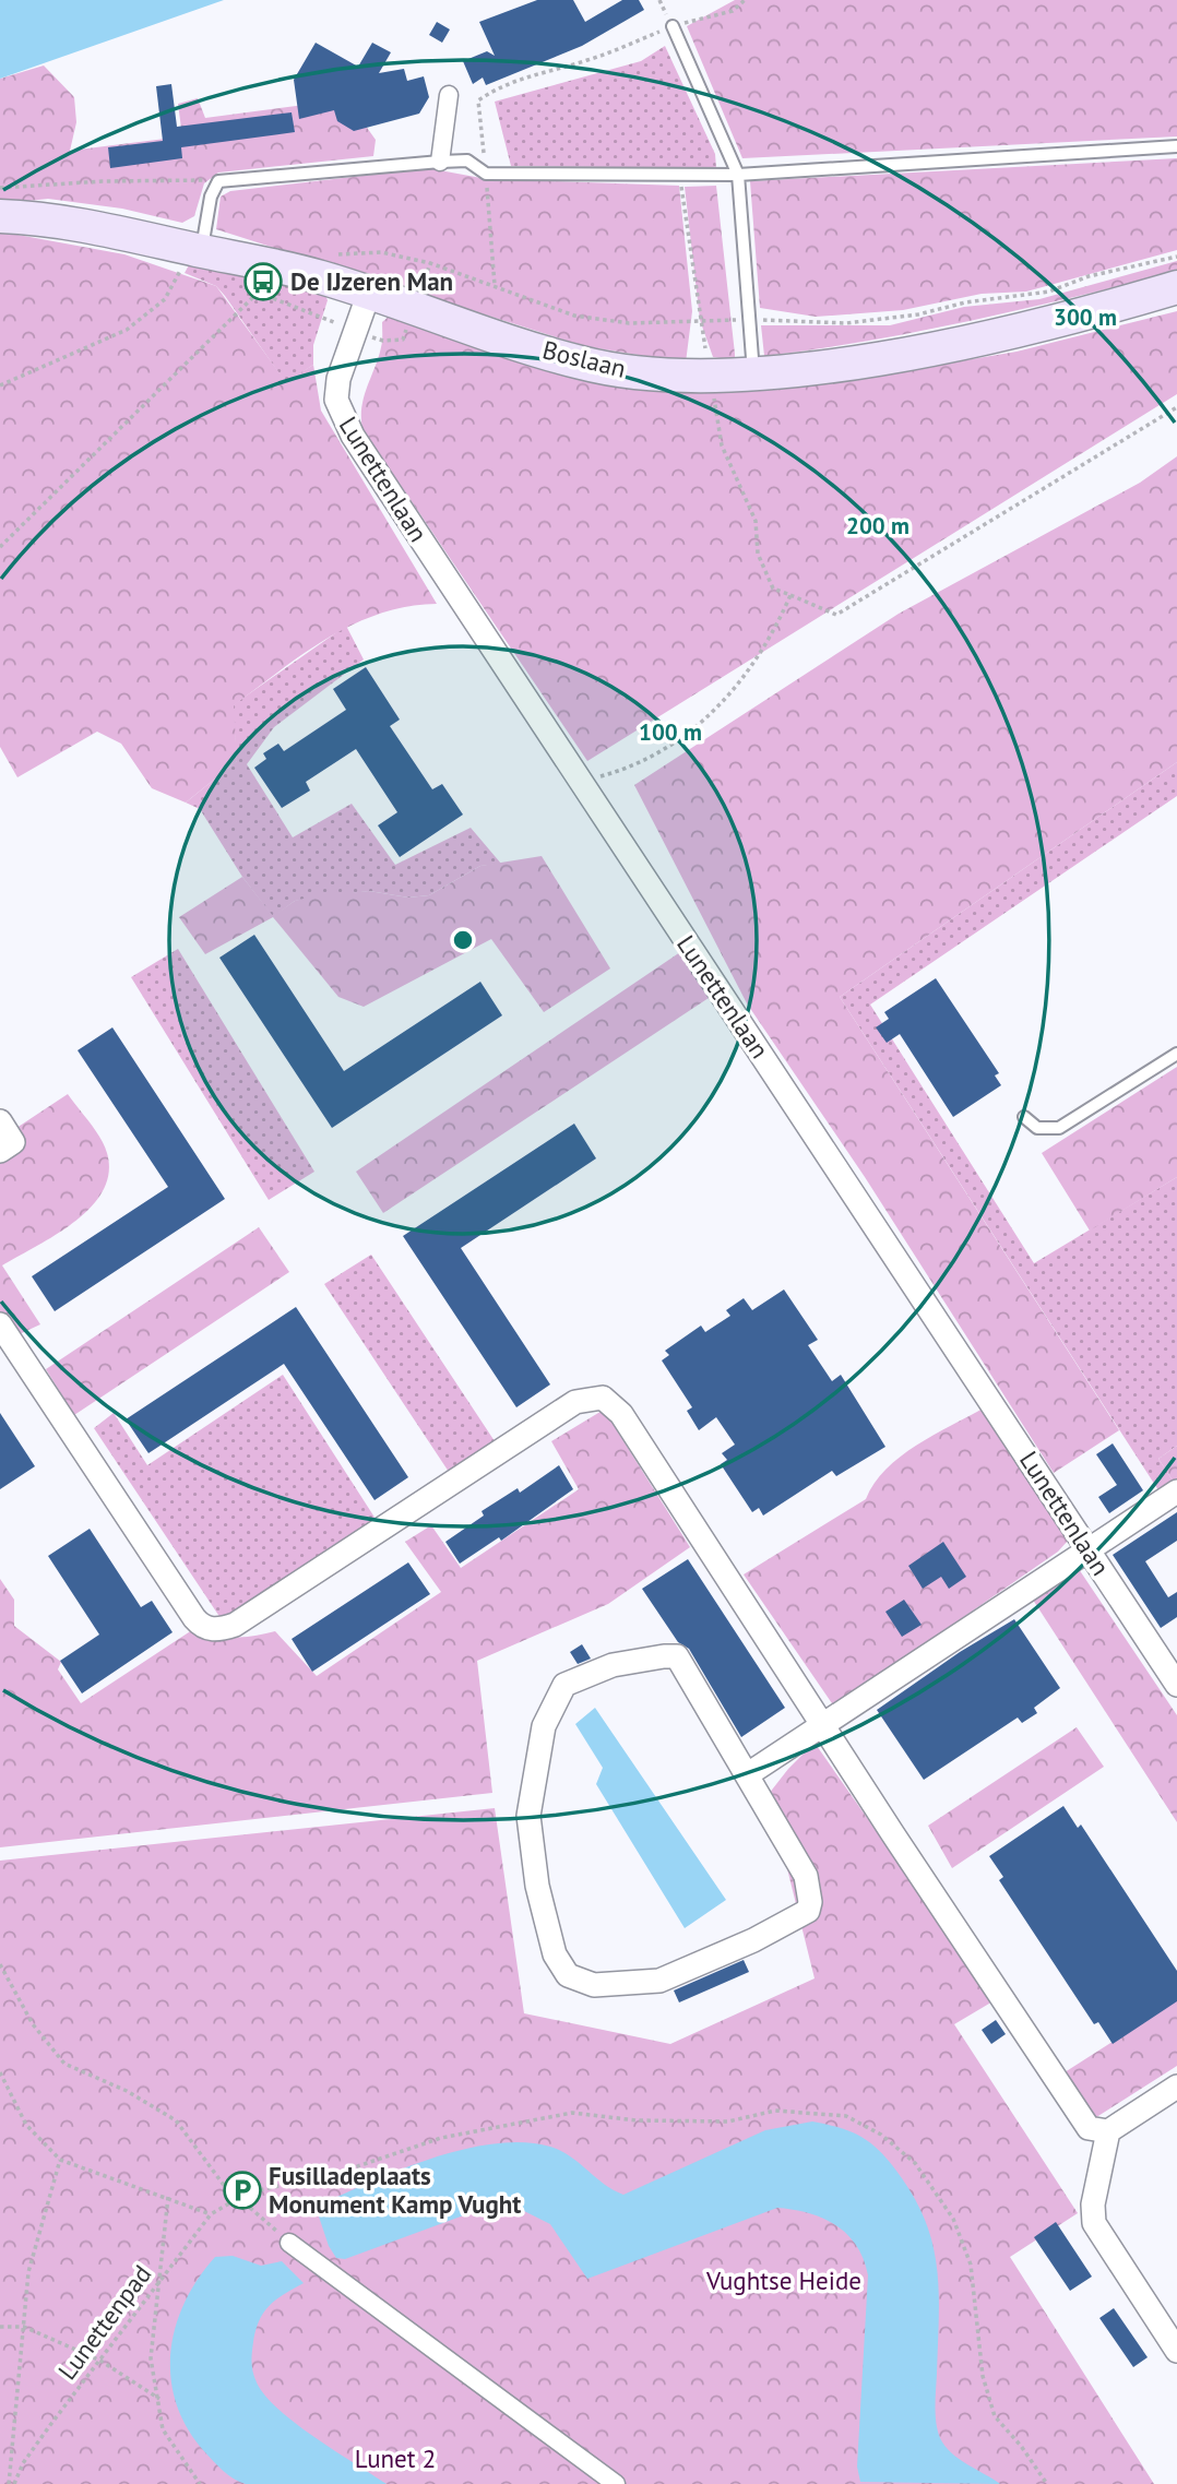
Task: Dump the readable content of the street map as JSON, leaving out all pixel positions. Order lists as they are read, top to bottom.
{
  "streets": {
    "main road": ["Boslaan"],
    "street": ["Lunettenlaan"],
    "path": ["Lunettenpad"]
  },
  "crossings": [
    ["Boslaan", "Lunettenlaan"]
  ],
  "parks": ["Vughtse Heide", "Lunet 2"],
  "places": {
    "bus stop": ["De IJzeren Man"],
    "parking": ["Fusilladeplaats Monument Kamp Vught"]
  },
  "rings": ["300 m", "200 m", "100 m"]
}
